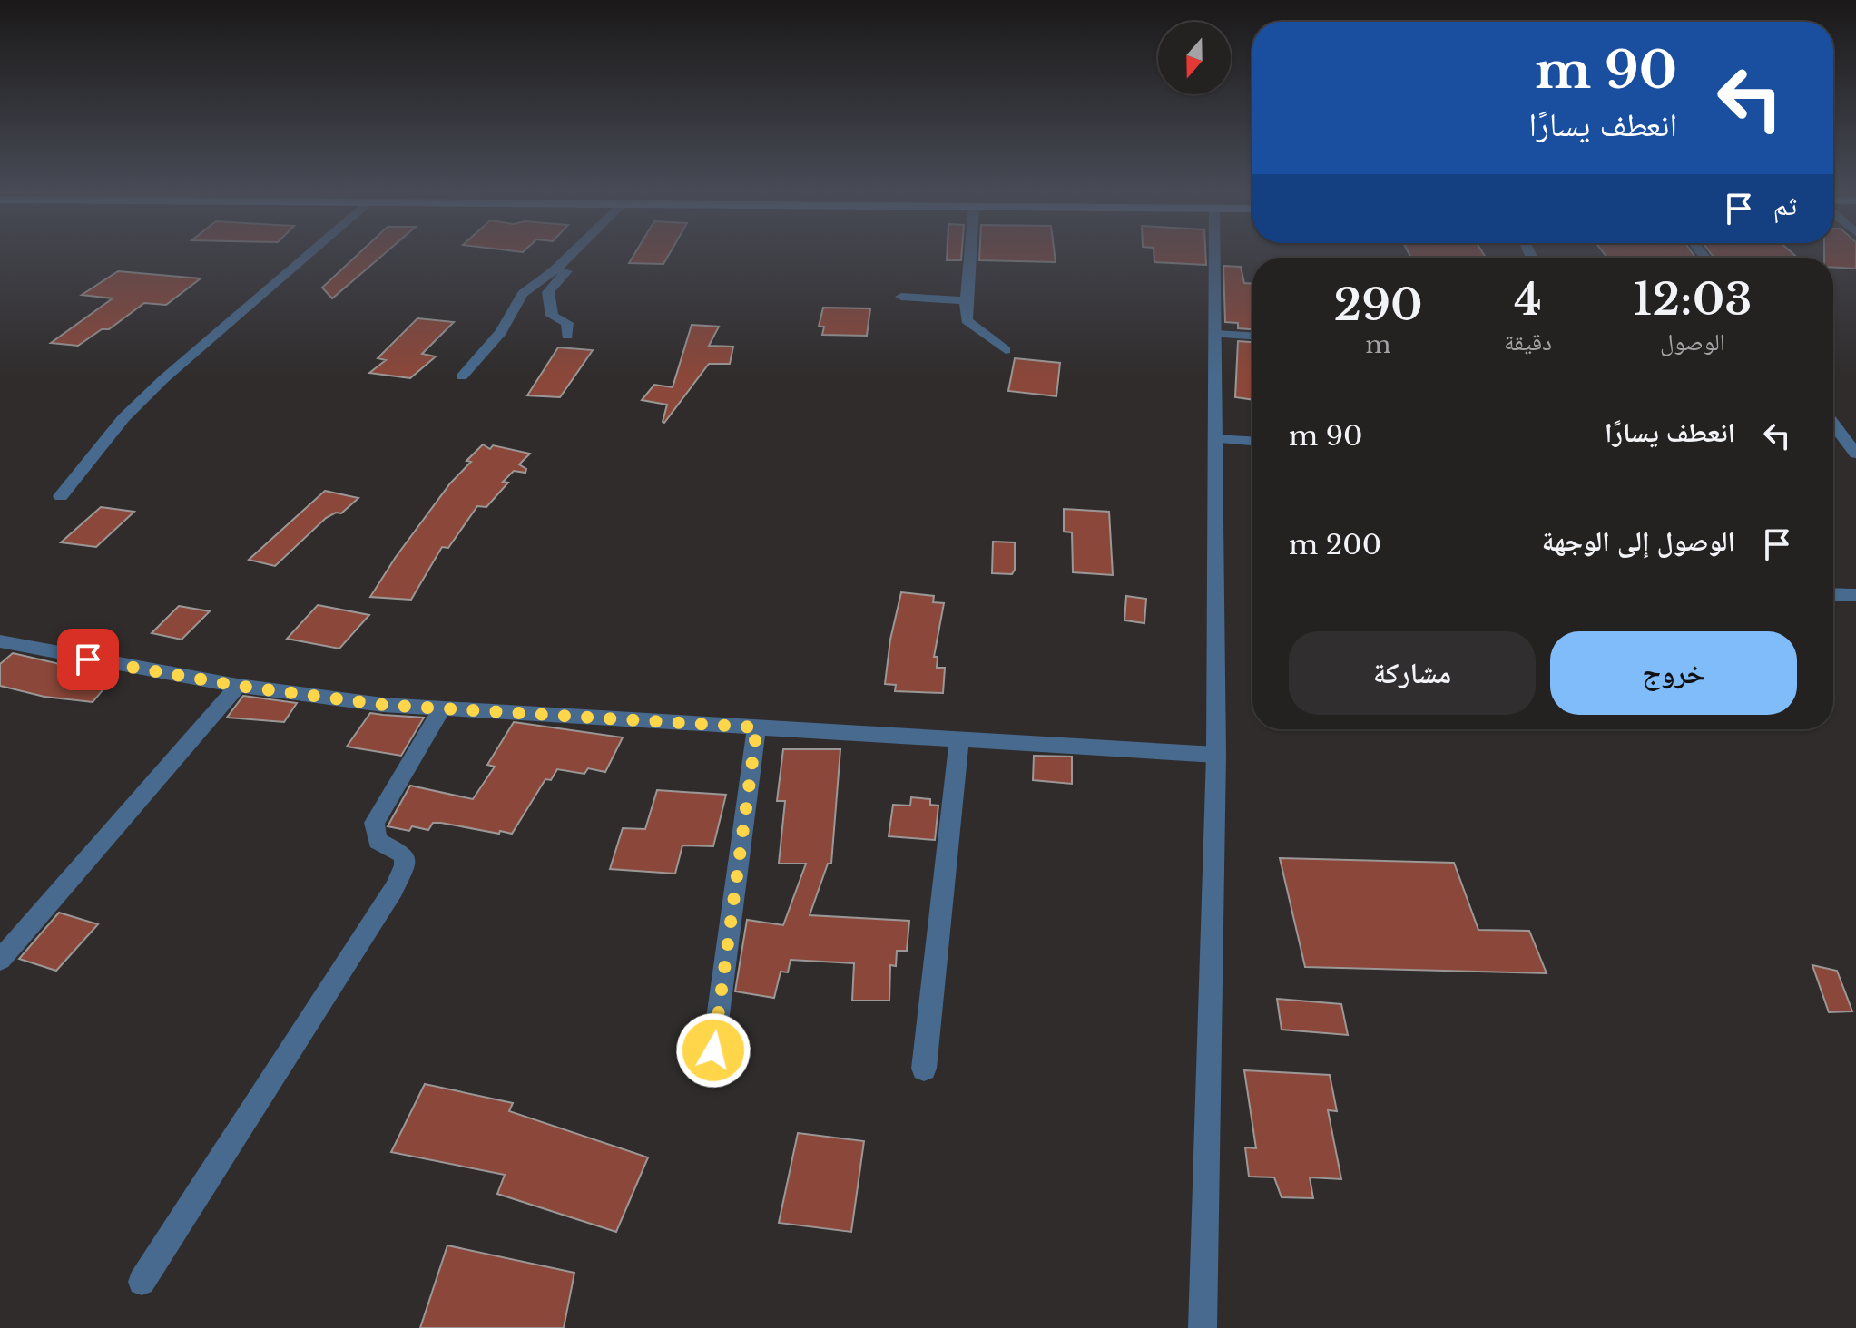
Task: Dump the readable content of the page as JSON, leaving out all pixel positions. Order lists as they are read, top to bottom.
{
  "north": "bottom",
  "page": {
    "turn": ["90 m", "انعطف يسارًا"],
    "then": "ثم",
    "eta": [
      "12:03",
      "الوصول",
      "4",
      "دقيقة",
      "290",
      "m"
    ],
    "list": [
      {
        "name": "انعطف يسارًا",
        "value": "90 m"
      },
      {
        "name": "الوصول إلى الوجهة",
        "value": "200 m"
      }
    ],
    "buttons": ["خروج", "مشاركة"]
  }
}
